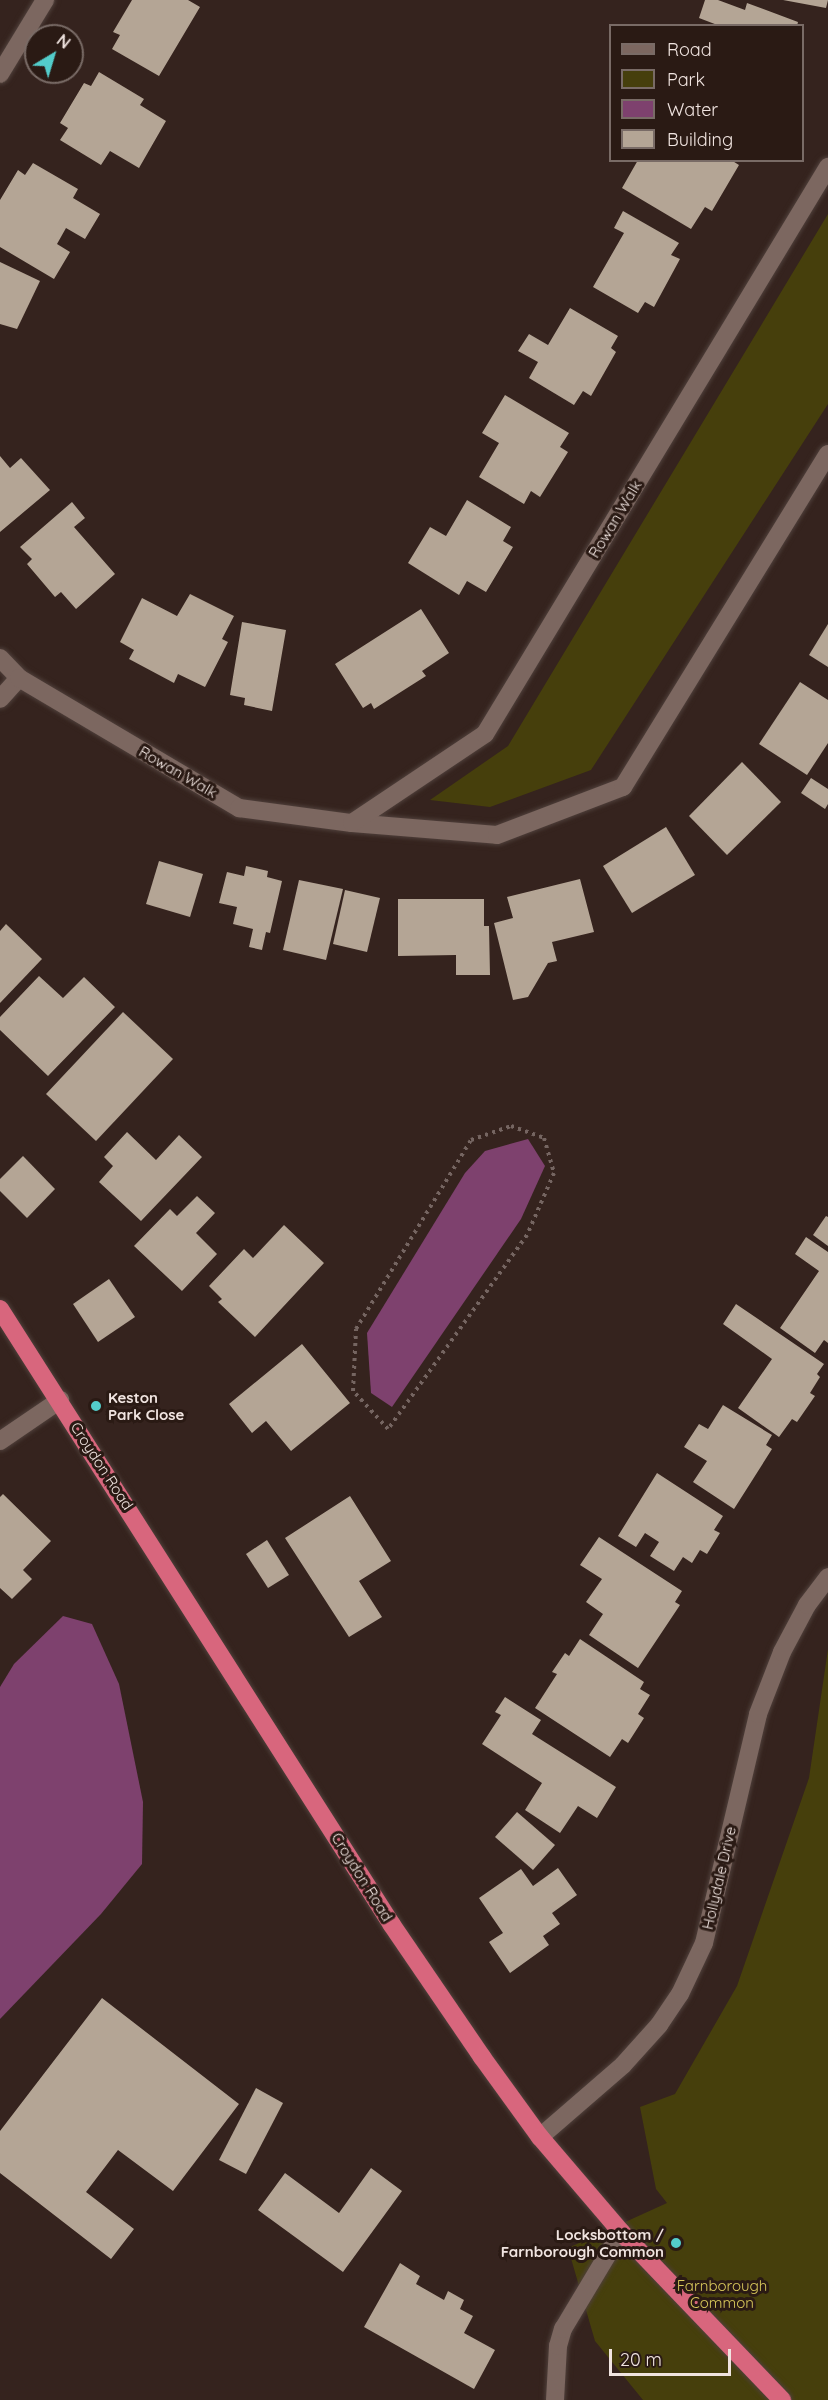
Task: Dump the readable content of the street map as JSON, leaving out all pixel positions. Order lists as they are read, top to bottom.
{
  "streets": {
    "highway": ["Croydon Road"],
    "street": ["Rowan Walk", "Hollydale Drive"]
  },
  "crossings": [
    ["Croydon Road", "Hollydale Drive"]
  ],
  "parks": ["Farnborough Common"],
  "places": ["Keston Park Close", "Locksbottom / Farnborough Common"],
  "legend": [
    "Road",
    "Park",
    "Water",
    "Building"
  ],
  "scale_bar": "20 m",
  "north": "top right"
}
